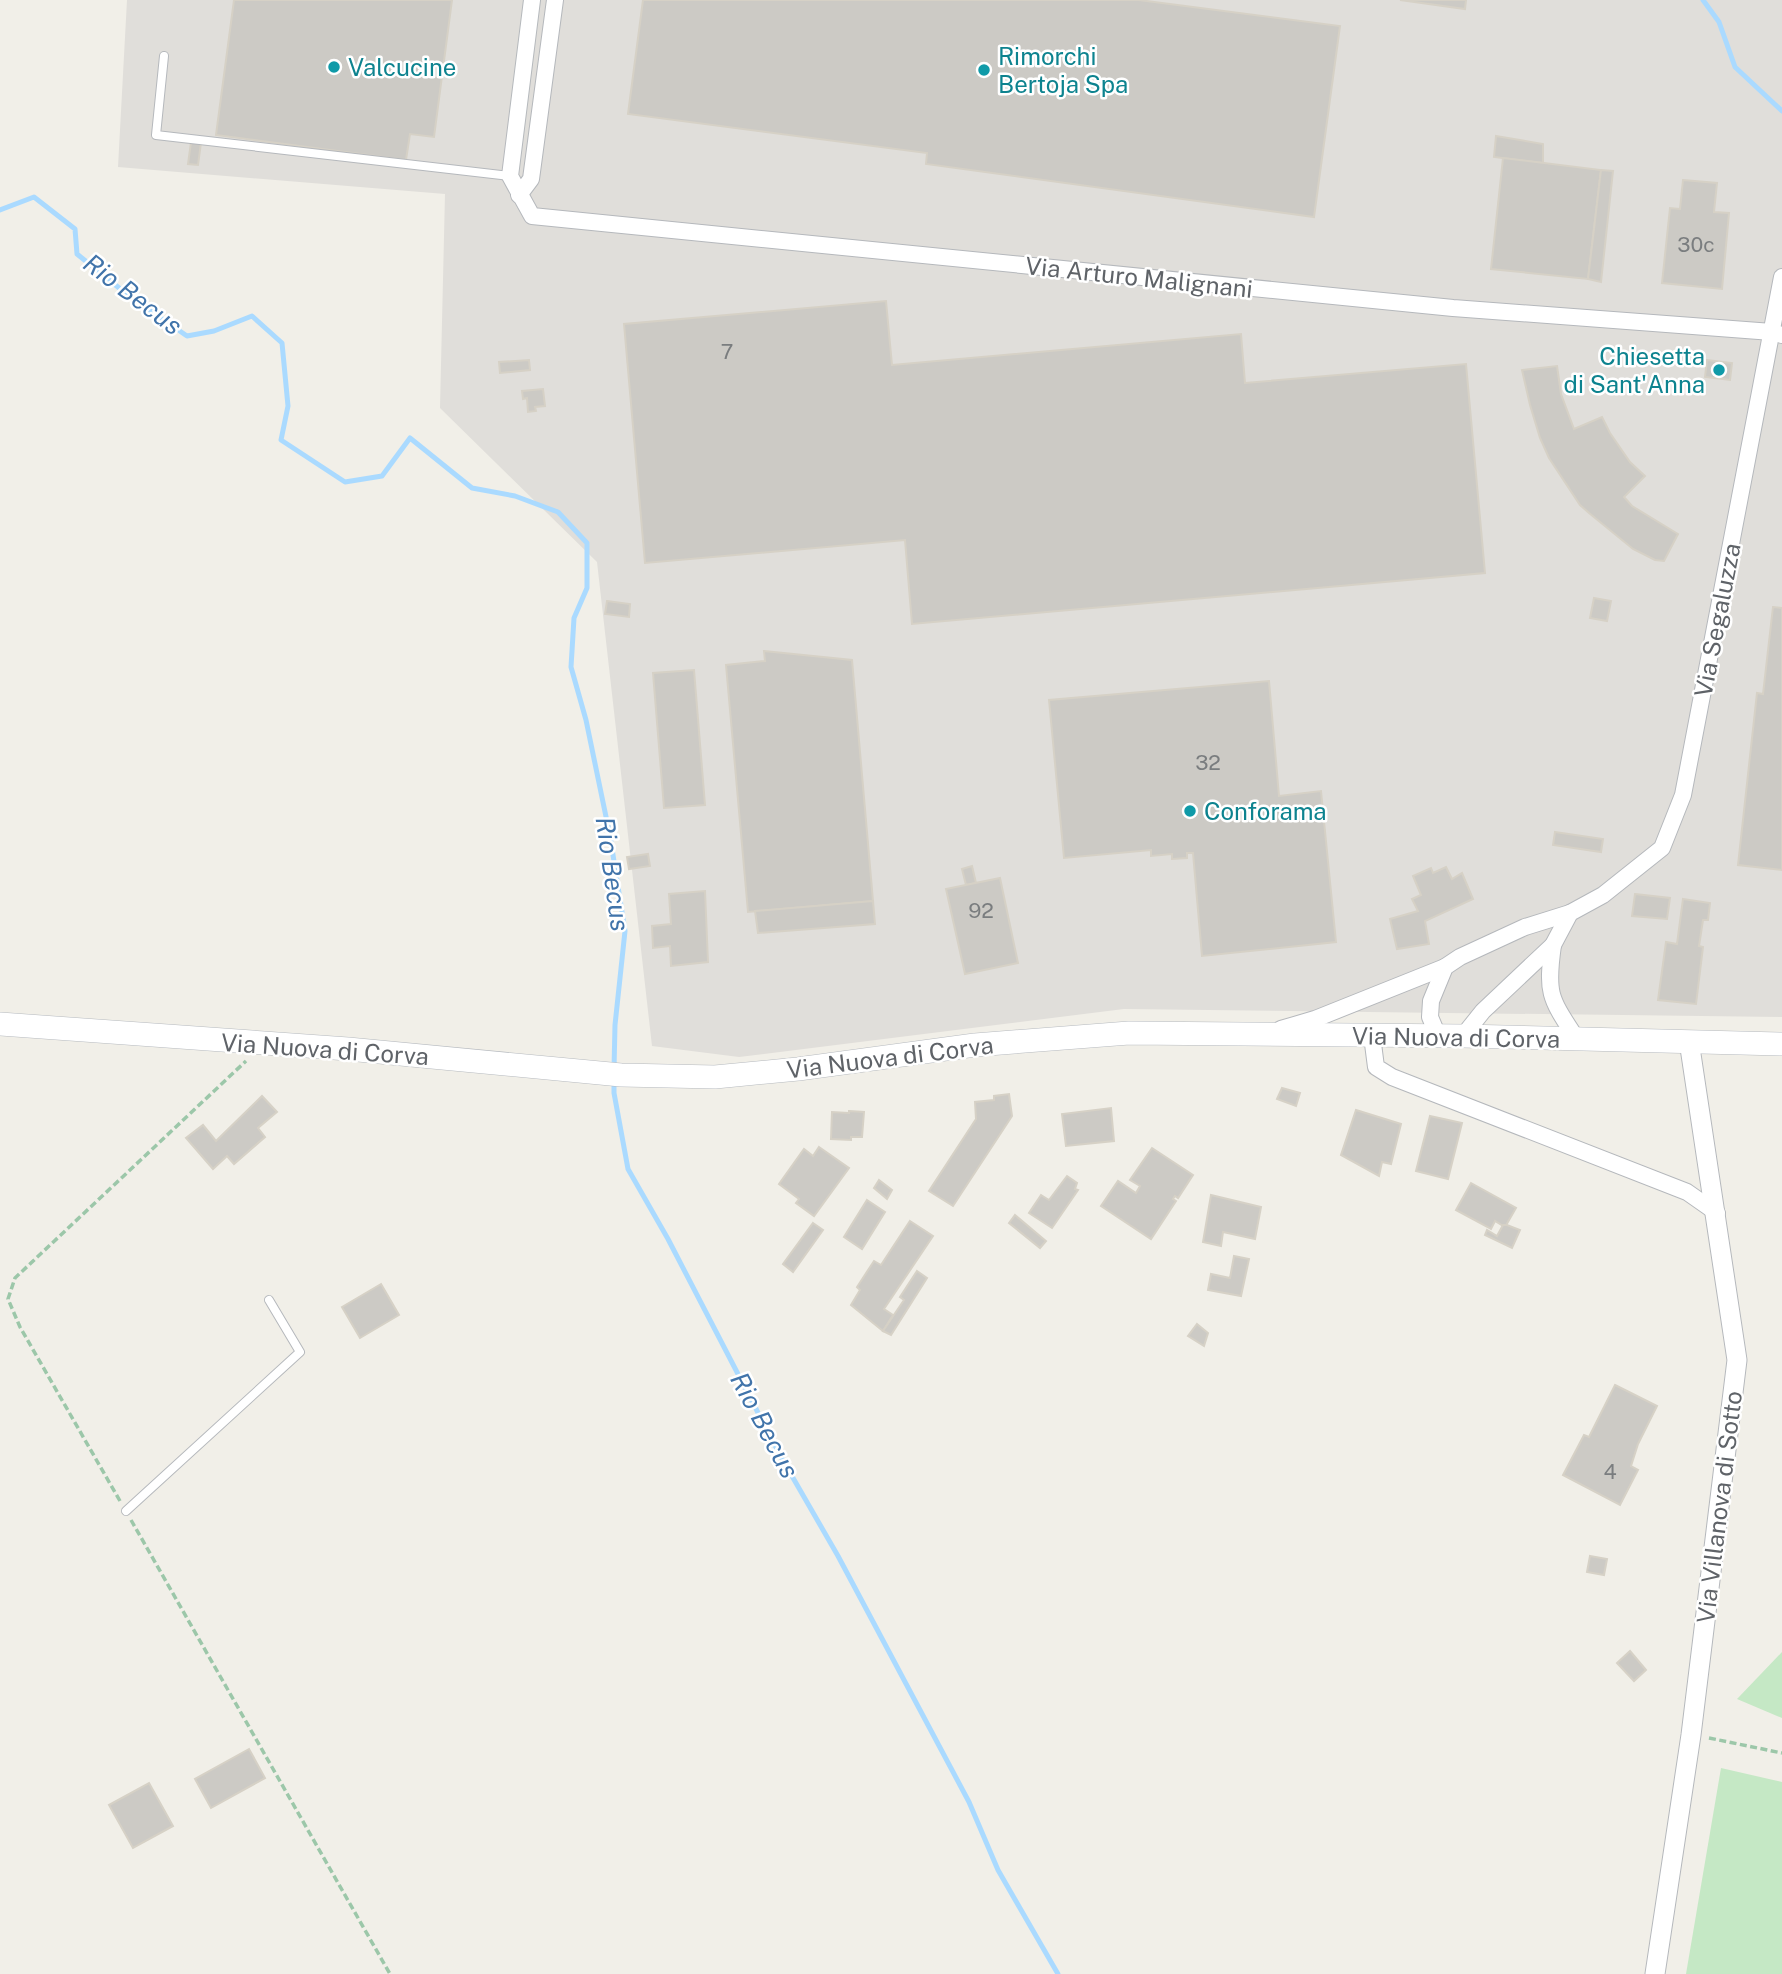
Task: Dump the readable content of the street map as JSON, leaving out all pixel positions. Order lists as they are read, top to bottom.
{
  "streets": {
    "main road": ["Via Nuova di Corva"],
    "street": ["Via Arturo Malignani", "Via Segaluzza", "Via Villanova di Sotto"]
  },
  "crossings": [
    ["Via Arturo Malignani", "Via Segaluzza"],
    ["Via Segaluzza", "Via Nuova di Corva"],
    ["Via Nuova di Corva", "Via Villanova di Sotto"]
  ],
  "water": ["Rio Becus"],
  "places": [
    "Valcucine",
    "Rimorchi Bertoja Spa",
    "Chiesetta di Sant'Anna",
    "Conforama"
  ],
  "house_numbers": [
    "30c",
    "7",
    "32",
    "92",
    "4"
  ]
}
